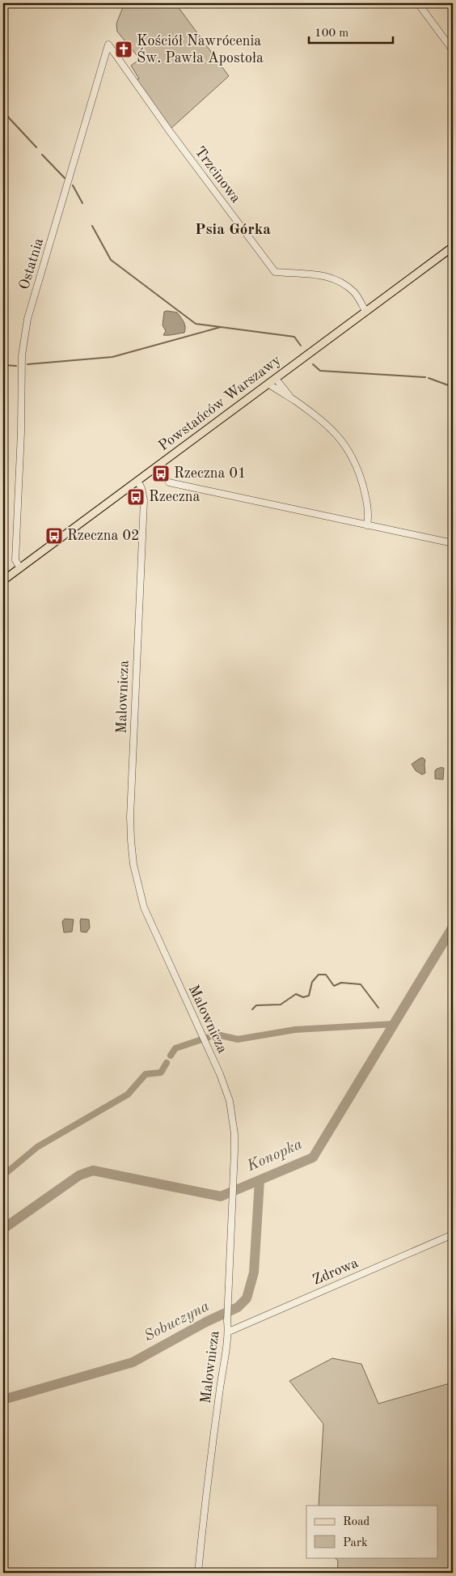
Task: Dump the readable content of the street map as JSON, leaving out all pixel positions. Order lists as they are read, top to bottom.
{
  "streets": {
    "main road": ["Powstańców Warszawy"],
    "street": [
      "Trzcinowa",
      "Ostatnia",
      "Malownicza",
      "Zdrowa"
    ]
  },
  "crossings": [
    ["Trzcinowa", "Ostatnia"],
    ["Trzcinowa", "Powstańców Warszawy"],
    ["Ostatnia", "Powstańców Warszawy"],
    ["Powstańców Warszawy", "Malownicza"],
    ["Malownicza", "Zdrowa"]
  ],
  "districts": ["Psia Górka"],
  "water": ["Konopka", "Sobuczyna"],
  "places": {
    "church": ["Kościół Nawrócenia Św. Pawła Apostoła"],
    "bus stop": ["Rzeczna 01", "Rzeczna", "Rzeczna 02"]
  },
  "legend": ["Road", "Park"],
  "scale_bar": "100 m"
}
